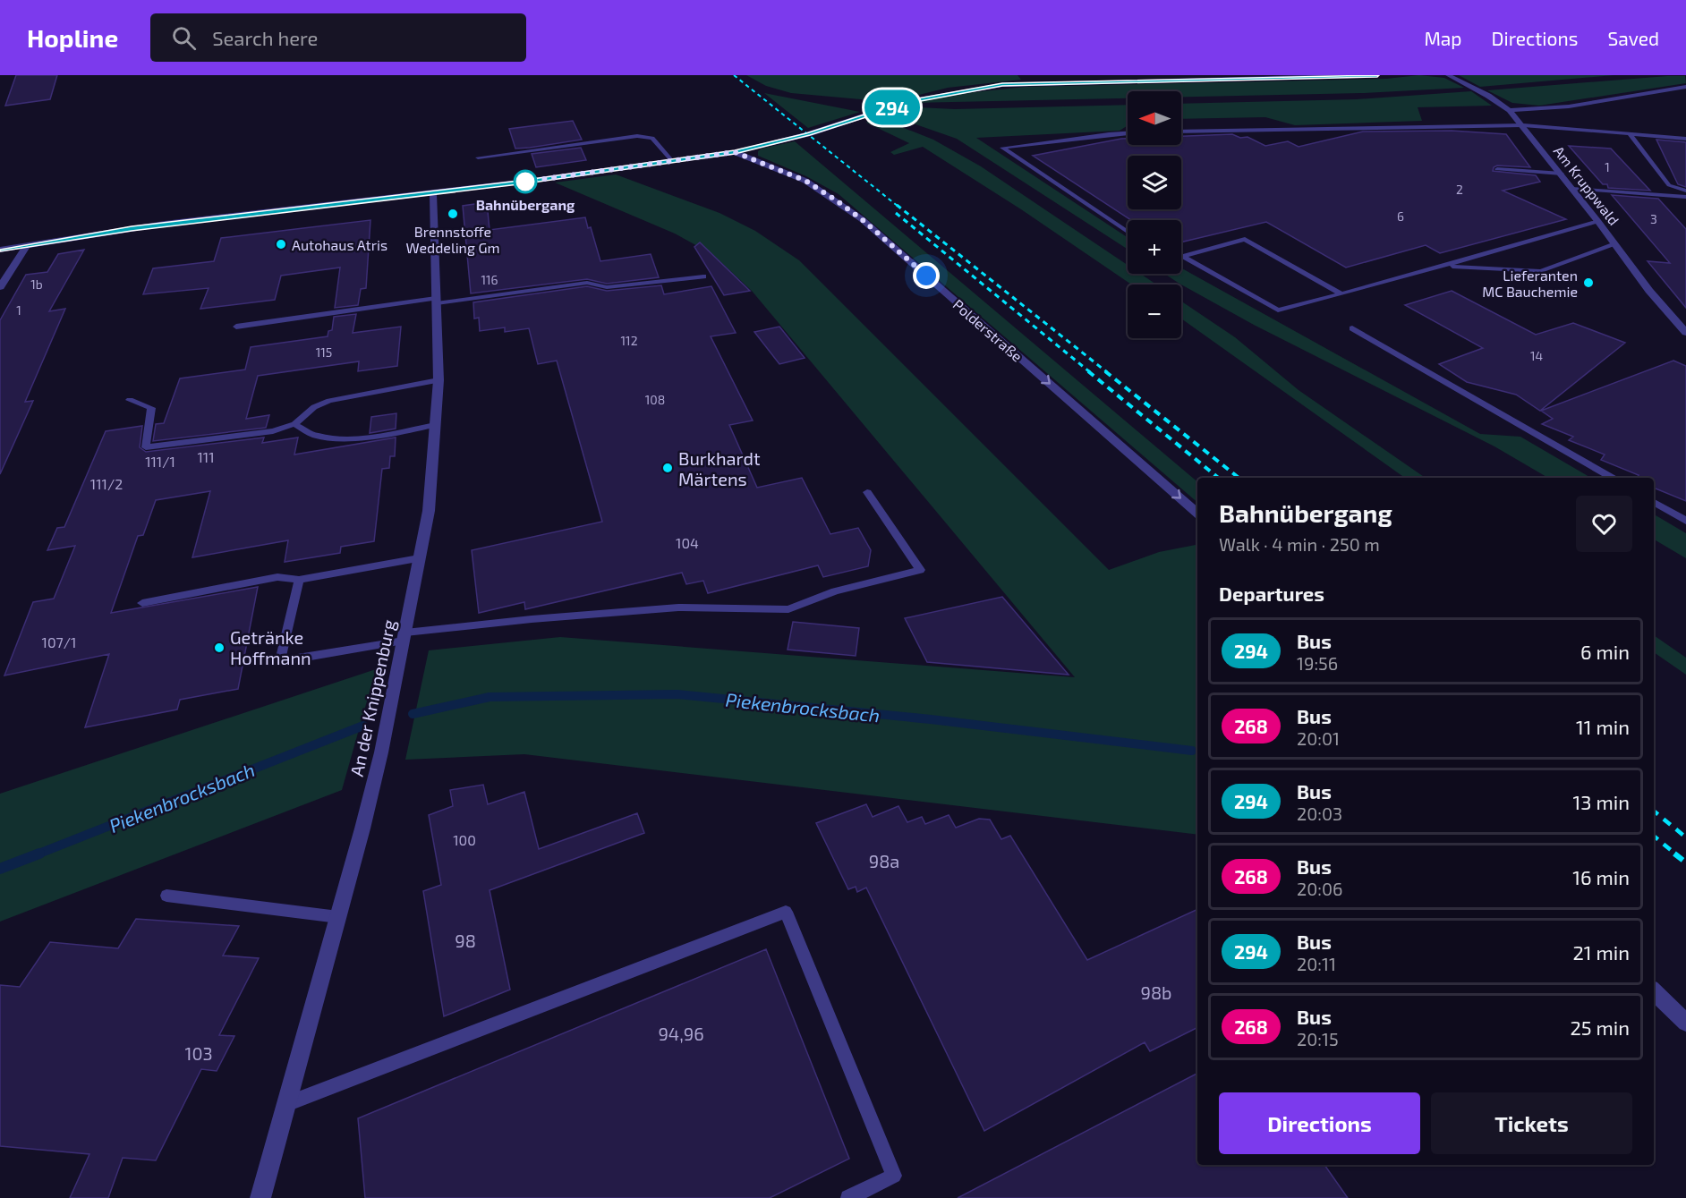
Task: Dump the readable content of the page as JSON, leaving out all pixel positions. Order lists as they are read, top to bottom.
{
  "streets": {
    "street": ["Am Kruppwald", "Polderstraße", "An der Knippenburg"]
  },
  "one_way": ["Polderstraße"],
  "water": ["Piekenbrocksbach"],
  "places": [
    "Bahnübergang",
    "Brennstoffe Weddeling Gm",
    "Autohaus Atris",
    "Lieferanten MC Bauchemie",
    "Burkhardt Märtens",
    "Getränke Hoffmann"
  ],
  "lines": ["bus line 294"],
  "house_numbers": [
    "1",
    "2",
    "6",
    "3",
    "116",
    "1b",
    "1",
    "112",
    "115",
    "14",
    "108",
    "111",
    "111/1",
    "111/2",
    "104",
    "107/1",
    "100",
    "98a",
    "98",
    "98b",
    "94,96",
    "103"
  ],
  "north": "left",
  "page": {
    "header": "Hopline",
    "search": "Search here",
    "nav": ["Map", "Directions", "Saved"],
    "on_map": "294",
    "map_buttons": ["+", "−"],
    "heading": [
      ["Bahnübergang", "Walk · 4 min · 250 m"],
      "Departures"
    ],
    "list": [
      {
        "mark": "294",
        "name": "Bus",
        "note": "19:56",
        "value": "6 min"
      },
      {
        "mark": "268",
        "name": "Bus",
        "note": "20:01",
        "value": "11 min"
      },
      {
        "mark": "294",
        "name": "Bus",
        "note": "20:03",
        "value": "13 min"
      },
      {
        "mark": "268",
        "name": "Bus",
        "note": "20:06",
        "value": "16 min"
      },
      {
        "mark": "294",
        "name": "Bus",
        "note": "20:11",
        "value": "21 min"
      },
      {
        "mark": "268",
        "name": "Bus",
        "note": "20:15",
        "value": "25 min"
      }
    ],
    "buttons": ["Directions", "Tickets"]
  }
}
